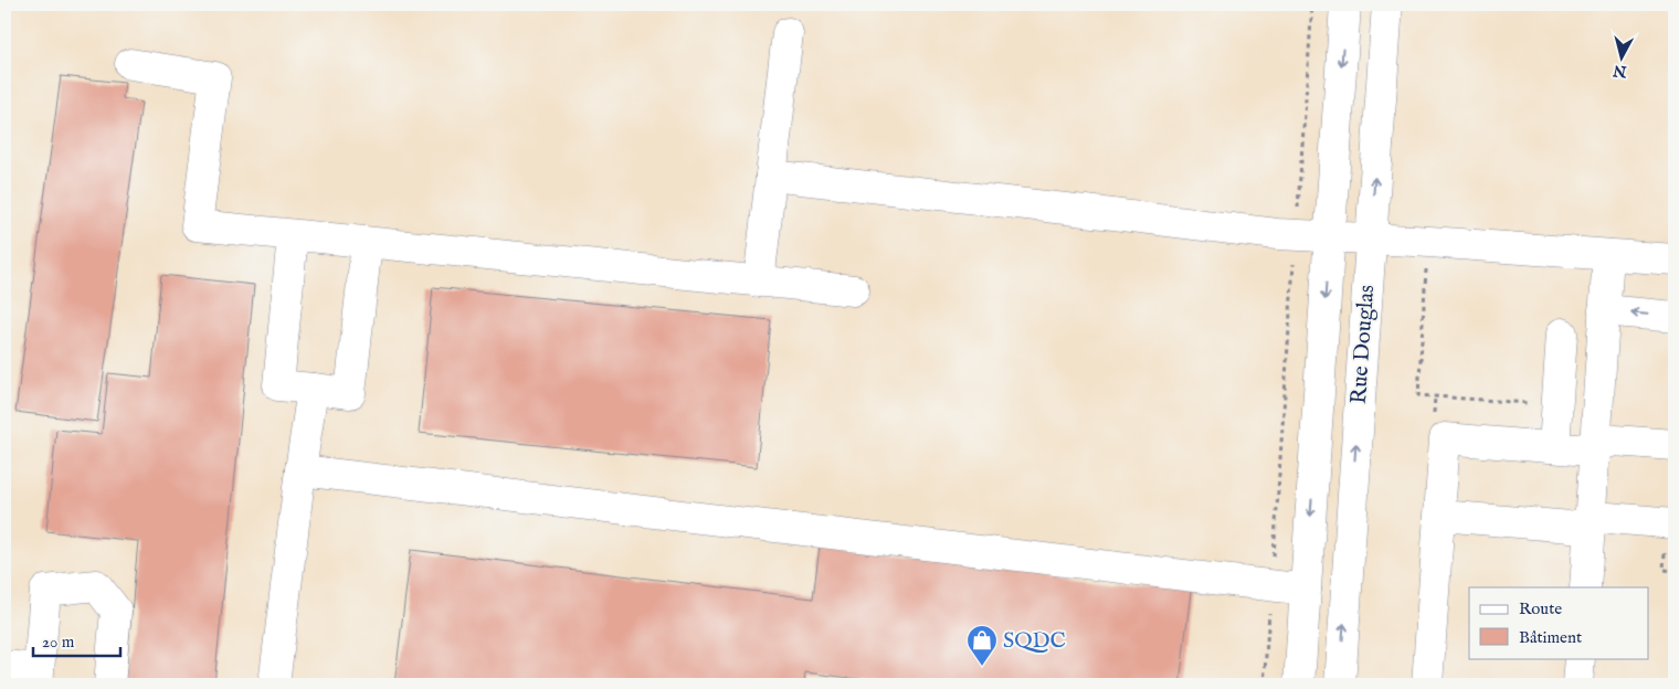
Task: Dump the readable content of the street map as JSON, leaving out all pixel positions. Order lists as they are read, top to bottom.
{
  "streets": {
    "street": ["Rue Douglas"]
  },
  "places": {
    "shop": ["SQDC"]
  },
  "legend": ["Route", "Bâtiment"],
  "scale_bar": "20 m",
  "north": "bottom"
}
